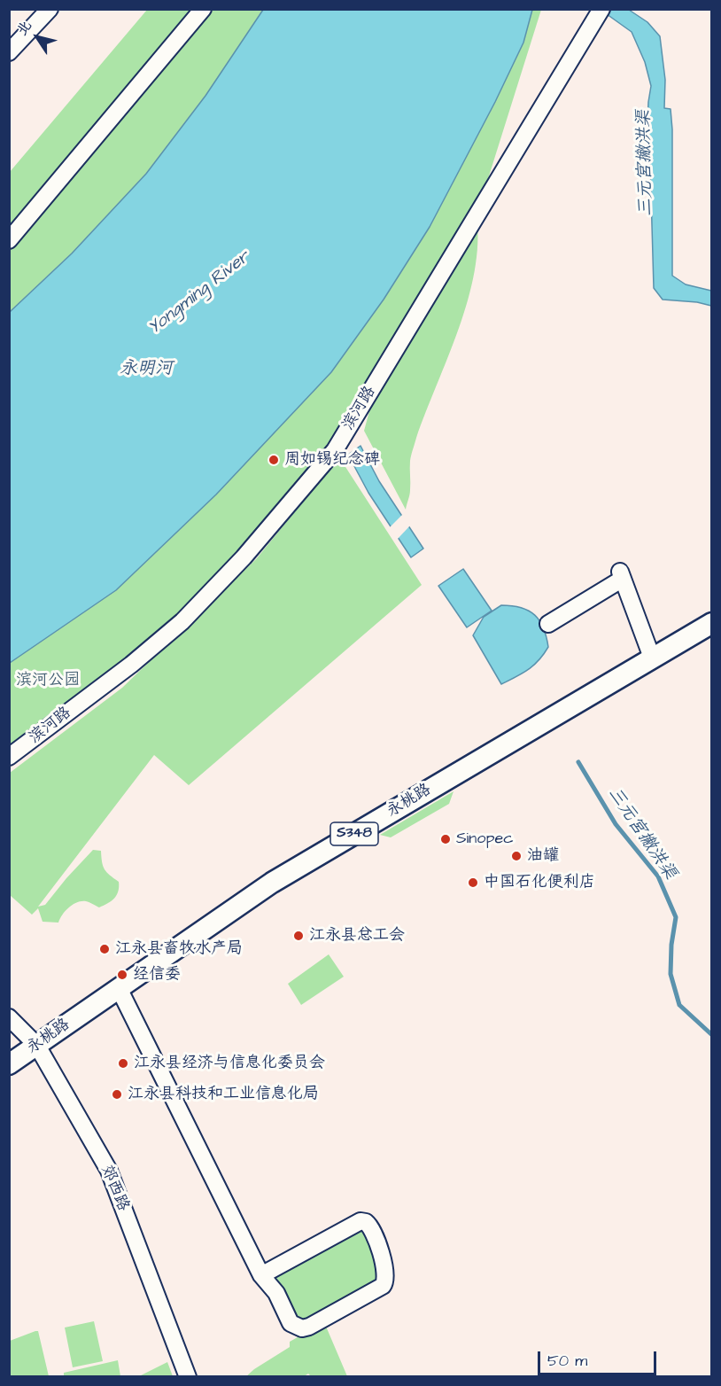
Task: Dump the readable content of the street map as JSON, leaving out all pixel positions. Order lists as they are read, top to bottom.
{
  "streets": {
    "main road": ["永桃路", "S348"],
    "street": ["滨河路", "郊西路"]
  },
  "crossings": [
    ["永桃路", "郊西路"]
  ],
  "water": ["三元宫撇洪渠", "Yongming River", "永明河"],
  "parks": ["滨河公园"],
  "places": [
    "周如锡纪念碑",
    "Sinopec",
    "油罐",
    "中国石化便利店",
    "江永县总工会",
    "江永县畜牧水产局",
    "经信委",
    "江永县经济与信息化委员会",
    "江永县科技和工业信息化局"
  ],
  "scale_bar": "50 m",
  "north": "top left"
}
